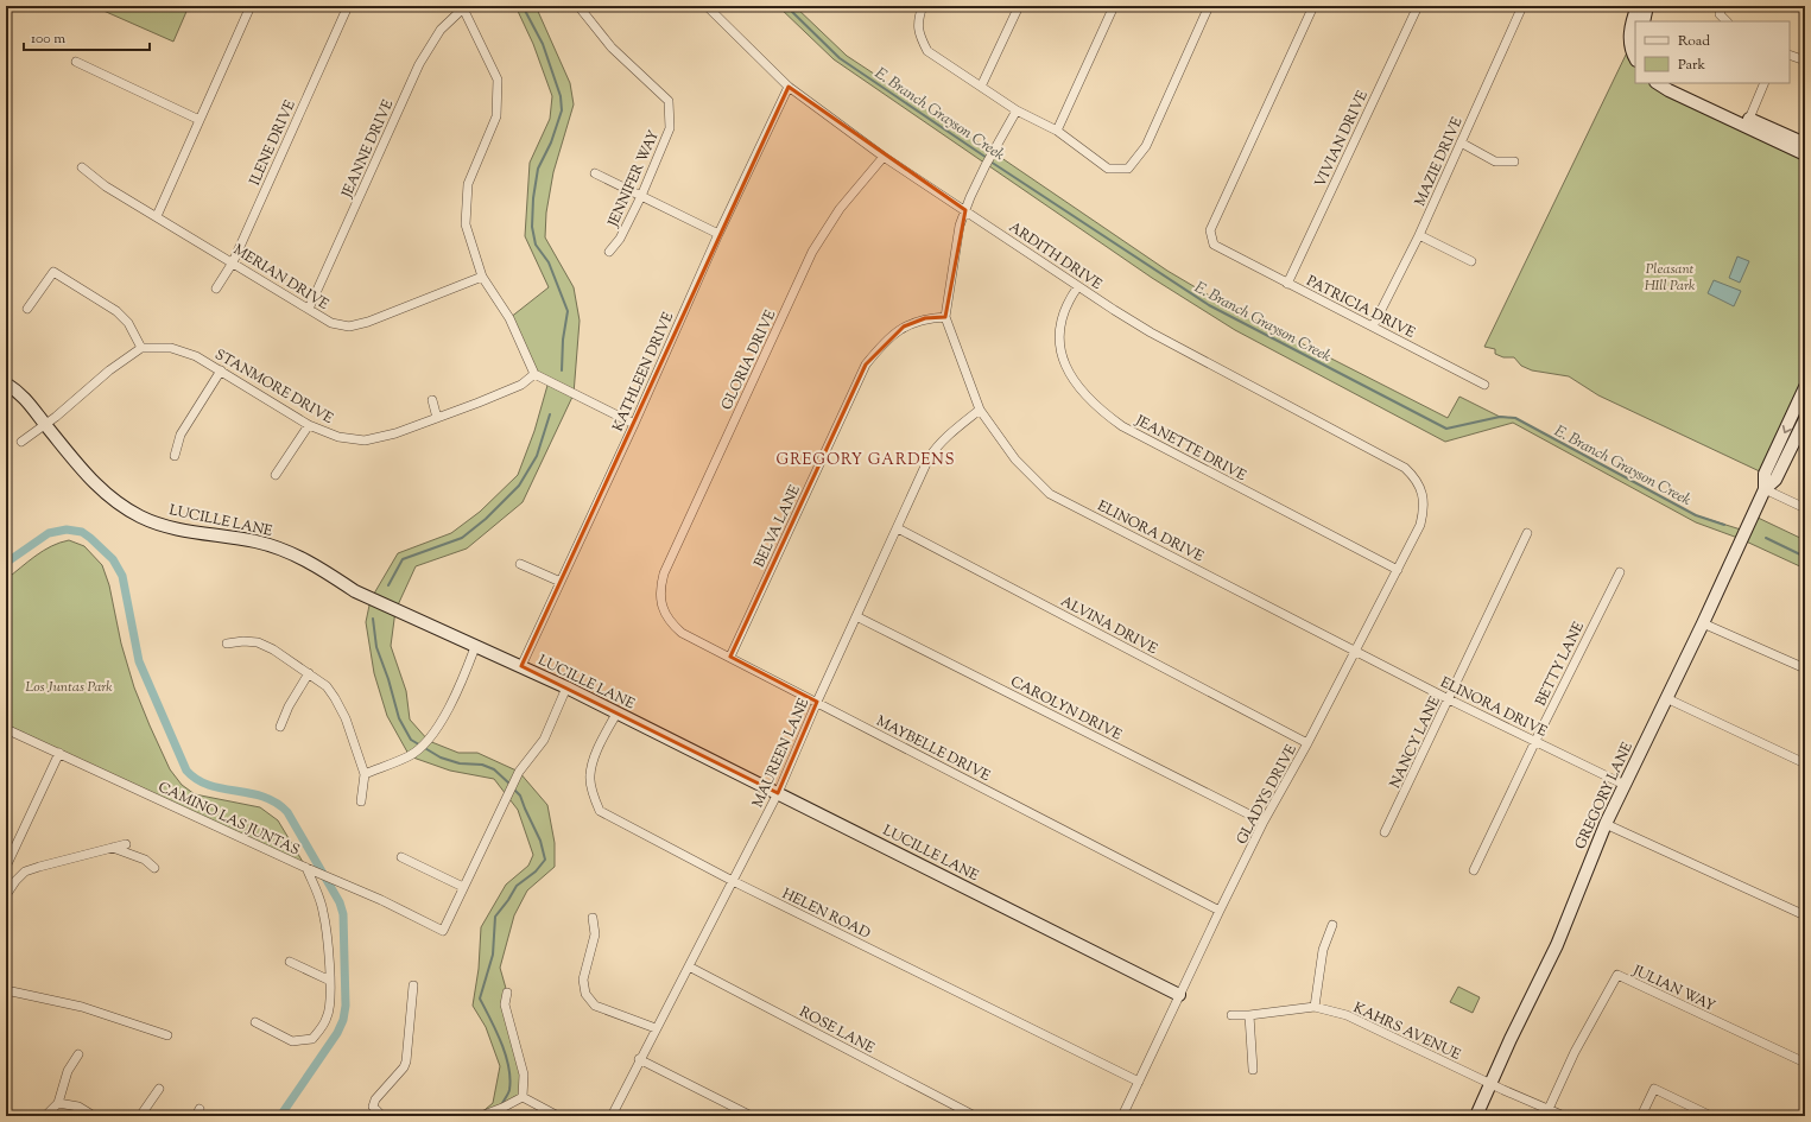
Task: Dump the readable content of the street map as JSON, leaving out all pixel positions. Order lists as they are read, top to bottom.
{
  "streets": {
    "street": [
      "VIVIAN DRIVE",
      "ILENE DRIVE",
      "JEANNE DRIVE",
      "MAZIE DRIVE",
      "JENNIFER WAY",
      "ARDITH DRIVE",
      "MERIAN DRIVE",
      "PATRICIA DRIVE",
      "GLORIA DRIVE",
      "KATHLEEN DRIVE",
      "STANMORE DRIVE",
      "JEANETTE DRIVE",
      "LUCILLE LANE",
      "BELVA LANE",
      "ELINORA DRIVE",
      "ALVINA DRIVE",
      "BETTY LANE",
      "CAROLYN DRIVE",
      "NANCY LANE",
      "MAYBELLE DRIVE",
      "MAUREEN LANE",
      "GLADYS DRIVE",
      "GREGORY LANE",
      "CAMINO LAS JUNTAS",
      "HELEN ROAD",
      "JULIAN WAY",
      "ROSE LANE",
      "KAHRS AVENUE"
    ]
  },
  "crossings": [
    ["VIVIAN DRIVE", "PATRICIA DRIVE"],
    ["ILENE DRIVE", "MERIAN DRIVE"],
    ["JEANNE DRIVE", "MERIAN DRIVE"],
    ["MAZIE DRIVE", "PATRICIA DRIVE"],
    ["ARDITH DRIVE", "GLORIA DRIVE"],
    ["ARDITH DRIVE", "KATHLEEN DRIVE"],
    ["ARDITH DRIVE", "JEANETTE DRIVE"],
    ["ARDITH DRIVE", "ELINORA DRIVE"],
    ["ARDITH DRIVE", "GLADYS DRIVE"],
    ["GLORIA DRIVE", "MAYBELLE DRIVE"],
    ["KATHLEEN DRIVE", "LUCILLE LANE"],
    ["JEANETTE DRIVE", "GLADYS DRIVE"],
    ["LUCILLE LANE", "MAUREEN LANE"],
    ["LUCILLE LANE", "GLADYS DRIVE"],
    ["LUCILLE LANE", "HELEN ROAD"],
    ["BELVA LANE", "ELINORA DRIVE"],
    ["BELVA LANE", "MAYBELLE DRIVE"],
    ["ELINORA DRIVE", "BETTY LANE"],
    ["ELINORA DRIVE", "NANCY LANE"],
    ["ELINORA DRIVE", "MAUREEN LANE"],
    ["ELINORA DRIVE", "GLADYS DRIVE"],
    ["ELINORA DRIVE", "GREGORY LANE"],
    ["ALVINA DRIVE", "MAUREEN LANE"],
    ["ALVINA DRIVE", "GLADYS DRIVE"],
    ["CAROLYN DRIVE", "MAUREEN LANE"],
    ["CAROLYN DRIVE", "GLADYS DRIVE"],
    ["MAYBELLE DRIVE", "MAUREEN LANE"],
    ["MAYBELLE DRIVE", "GLADYS DRIVE"],
    ["MAUREEN LANE", "HELEN ROAD"],
    ["MAUREEN LANE", "ROSE LANE"],
    ["GLADYS DRIVE", "HELEN ROAD"],
    ["GREGORY LANE", "KAHRS AVENUE"],
    ["JULIAN WAY", "KAHRS AVENUE"]
  ],
  "districts": ["GREGORY GARDENS"],
  "water": ["E. Branch Grayson Creek"],
  "parks": ["Pleasant HIll Park", "Los Juntas Park"],
  "legend": ["Road", "Park"],
  "scale_bar": "100 m"
}
